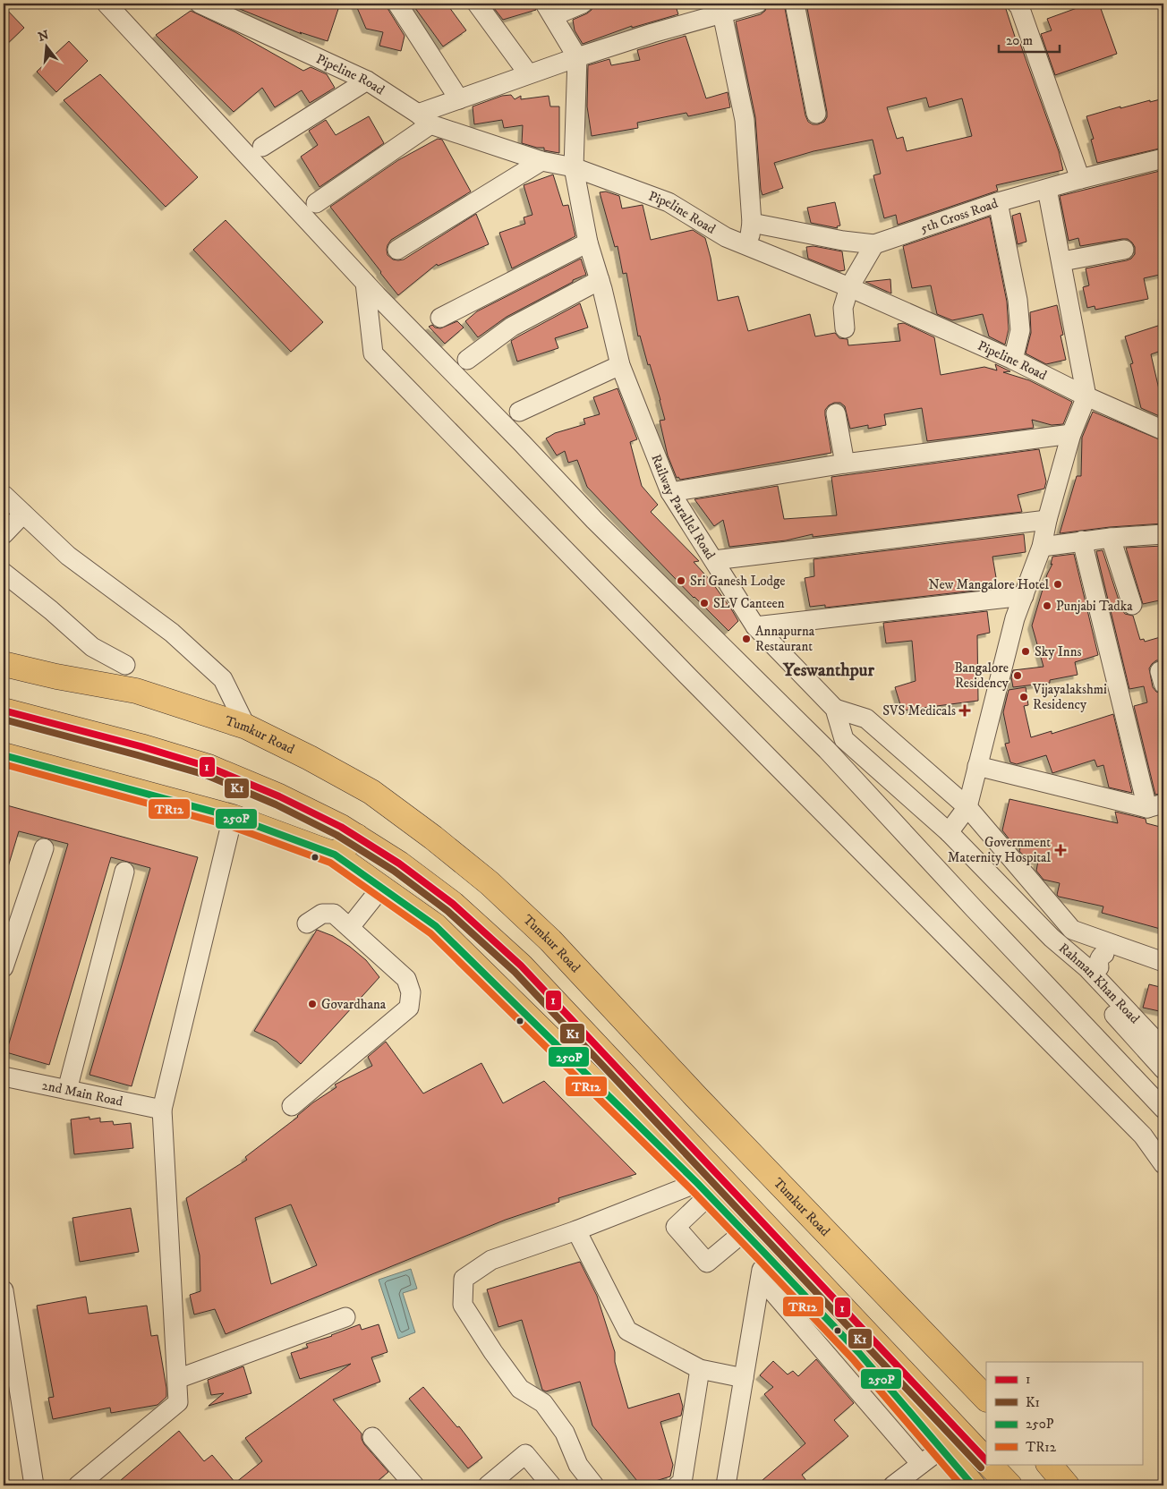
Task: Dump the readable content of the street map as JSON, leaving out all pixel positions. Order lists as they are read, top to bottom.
{
  "streets": {
    "main road": ["Tumkur Road"],
    "street": [
      "Pipeline Road",
      "5th Cross Road",
      "Railway Parallel Road",
      "Rahman Khan Road",
      "2nd Main Road"
    ]
  },
  "crossings": [
    ["Pipeline Road", "Railway Parallel Road"]
  ],
  "districts": ["Yeswanthpur"],
  "places": {
    "other": [
      "Sri Ganesh Lodge",
      "New Mangalore Hotel",
      "SLV Canteen",
      "Punjabi Tadka",
      "Annapurna Restaurant",
      "Sky Inns",
      "Bangalore Residency",
      "Vijayalakshmi Residency",
      "Govardhana"
    ],
    "health": ["SVS Medicals", "Government Maternity Hospital"]
  },
  "lines": [
    "transit line 1",
    "transit line K1",
    "transit line 250P",
    "transit line TR12"
  ],
  "legend": [
    "1",
    "K1",
    "250P",
    "TR12"
  ],
  "scale_bar": "20 m",
  "north": "top"
}
